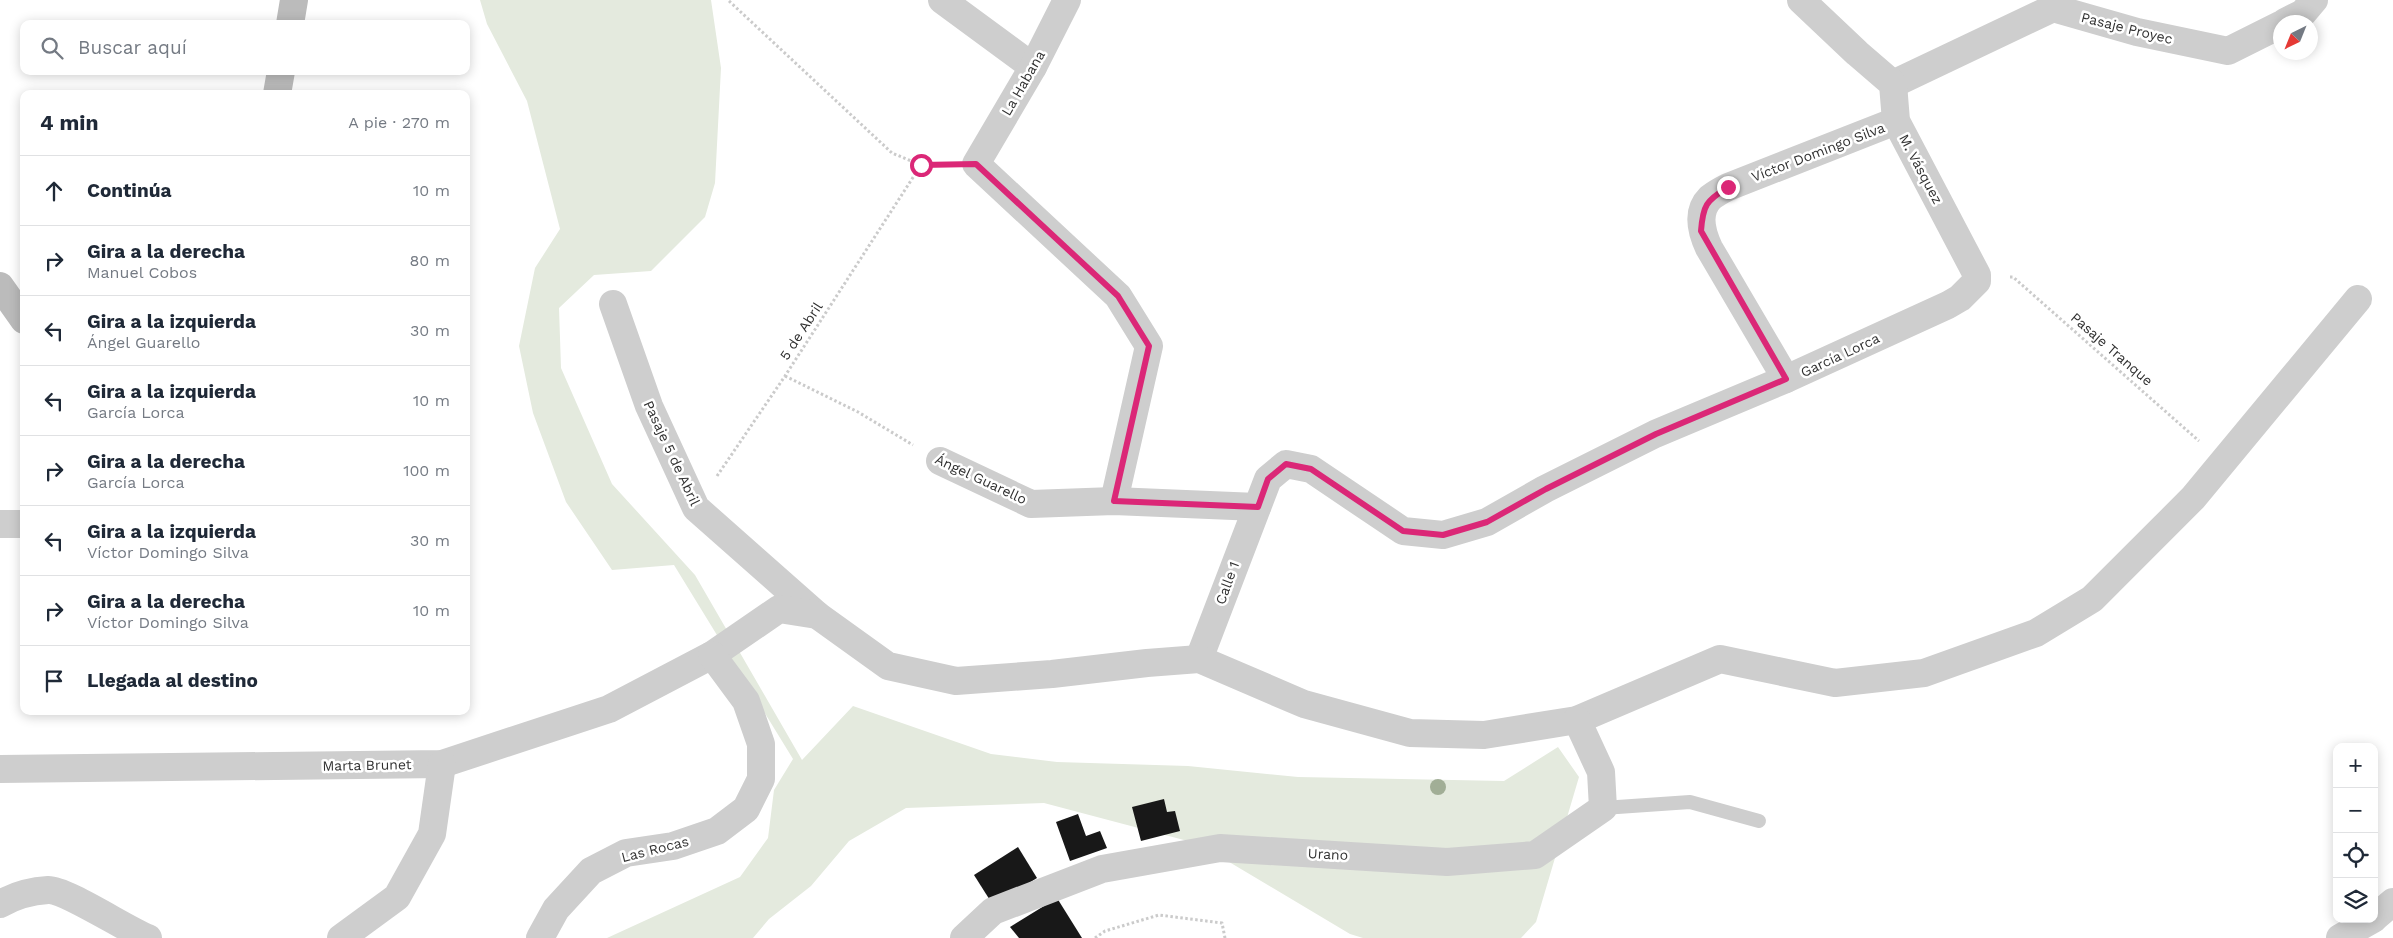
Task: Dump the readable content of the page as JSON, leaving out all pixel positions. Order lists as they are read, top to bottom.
{
  "streets": {
    "street": [
      "Pasaje Proyec",
      "La Habana",
      "Víctor Domingo Silva",
      "M. Vásquez",
      "García Lorca",
      "Pasaje 5 de Abril",
      "Ángel Guarello",
      "Calle 1",
      "Marta Brunet",
      "Las Rocas",
      "Urano"
    ],
    "path": ["5 de Abril", "Pasaje Tranque"]
  },
  "crossings": [
    ["Pasaje Proyec", "M. Vásquez"],
    ["Víctor Domingo Silva", "M. Vásquez"],
    ["Víctor Domingo Silva", "García Lorca"],
    ["M. Vásquez", "Pasaje Tranque"],
    ["M. Vásquez", "García Lorca"],
    ["5 de Abril", "Pasaje 5 de Abril"],
    ["5 de Abril", "Ángel Guarello"],
    ["Pasaje Tranque", "García Lorca"],
    ["García Lorca", "Ángel Guarello"],
    ["García Lorca", "Calle 1"],
    ["Pasaje 5 de Abril", "Calle 1"],
    ["Pasaje 5 de Abril", "Marta Brunet"],
    ["Ángel Guarello", "Calle 1"],
    ["Marta Brunet", "Las Rocas"]
  ],
  "north": "bottom left",
  "page": {
    "search": "Buscar aquí",
    "heading": ["4 min", "A pie · 270 m"],
    "list": [
      ["Continúa", "10 m"],
      ["Gira a la derecha", "Manuel Cobos", "80 m"],
      ["Gira a la izquierda", "Ángel Guarello", "30 m"],
      ["Gira a la izquierda", "García Lorca", "10 m"],
      ["Gira a la derecha", "García Lorca", "100 m"],
      ["Gira a la izquierda", "Víctor Domingo Silva", "30 m"],
      ["Gira a la derecha", "Víctor Domingo Silva", "10 m"],
      "Llegada al destino"
    ],
    "map_buttons": ["+", "−"]
  }
}
